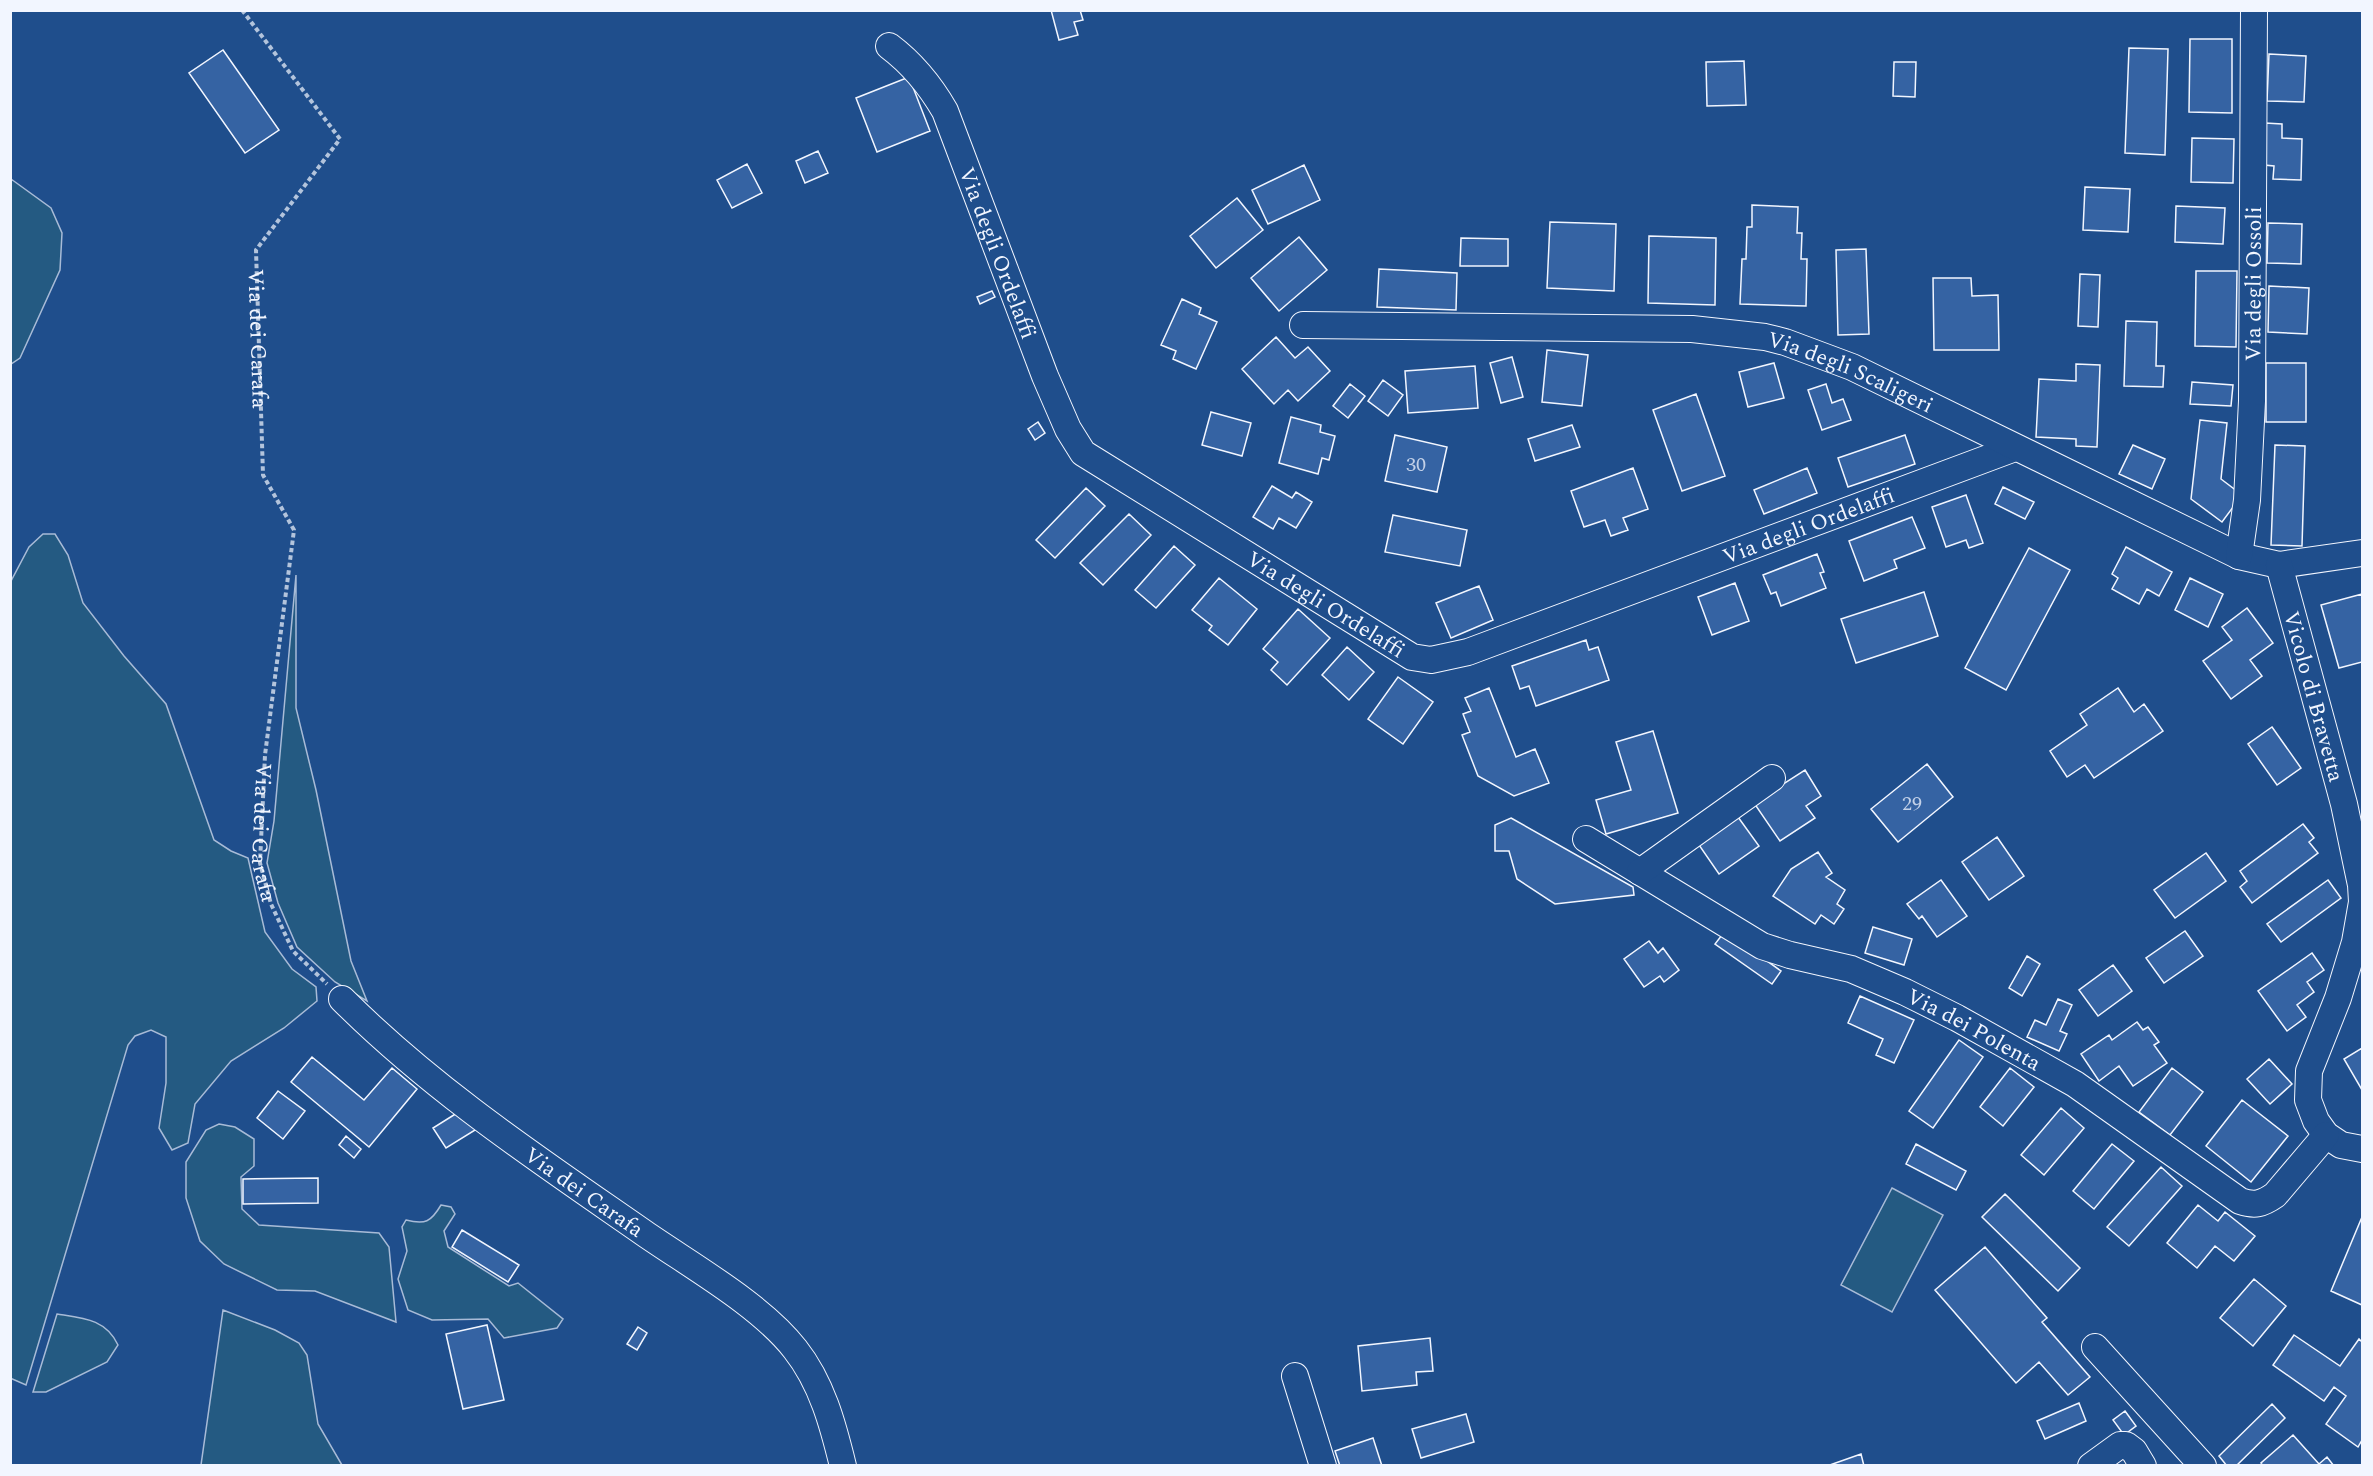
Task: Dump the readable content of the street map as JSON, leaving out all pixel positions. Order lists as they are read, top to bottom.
{
  "streets": {
    "street": [
      "Via degli Ordelaffi",
      "Via degli Ossoli",
      "Via dei Carafa",
      "Via degli Scaligeri",
      "Vicolo di Bravetta",
      "Via dei Polenta"
    ]
  },
  "crossings": [
    ["Via degli Ordelaffi", "Via degli Scaligeri"],
    ["Via degli Ossoli", "Via degli Scaligeri"],
    ["Via degli Scaligeri", "Vicolo di Bravetta"],
    ["Vicolo di Bravetta", "Via dei Polenta"]
  ],
  "house_numbers": ["30", "29"]
}
